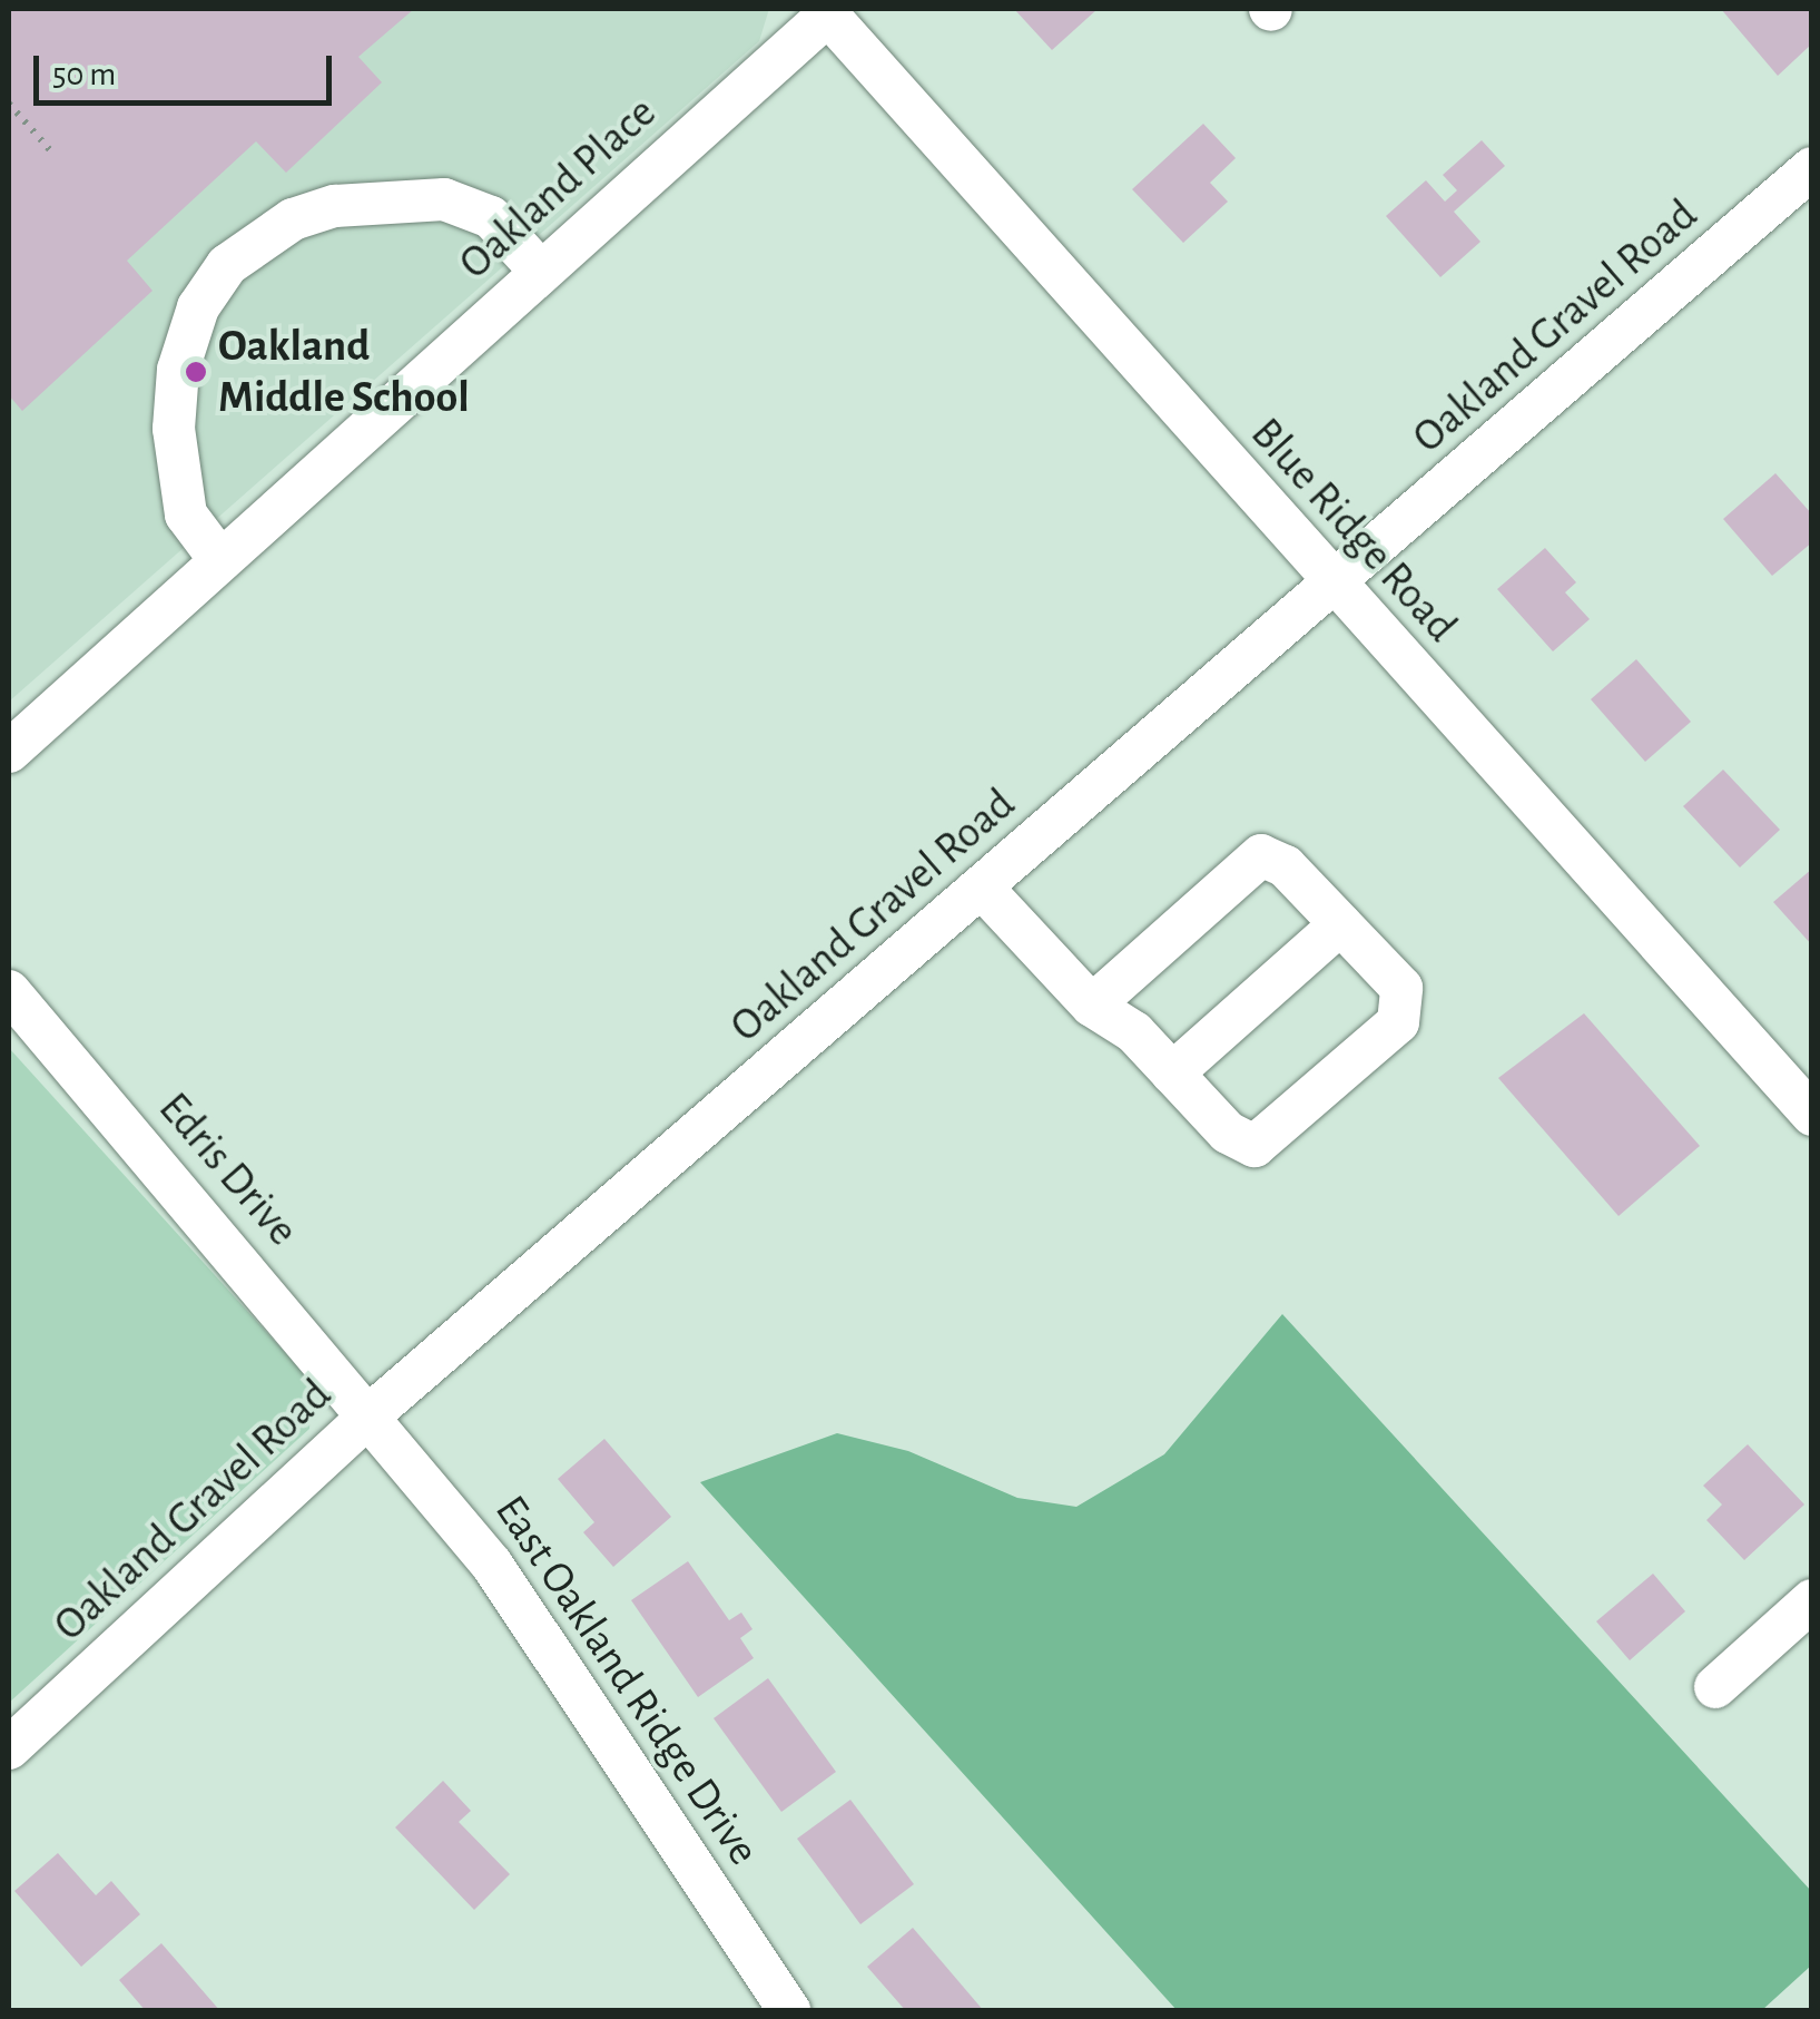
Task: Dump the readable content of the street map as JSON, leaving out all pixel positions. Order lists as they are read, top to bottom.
{
  "streets": {
    "street": [
      "Oakland Place",
      "Oakland Gravel Road",
      "Blue Ridge Road",
      "Edris Drive",
      "East Oakland Ridge Drive"
    ]
  },
  "crossings": [
    ["Oakland Place", "Blue Ridge Road"],
    ["Oakland Gravel Road", "Blue Ridge Road"],
    ["Oakland Gravel Road", "Edris Drive"],
    ["Oakland Gravel Road", "East Oakland Ridge Drive"],
    ["Edris Drive", "East Oakland Ridge Drive"]
  ],
  "places": ["Oakland Middle School"],
  "scale_bar": "50 m"
}
